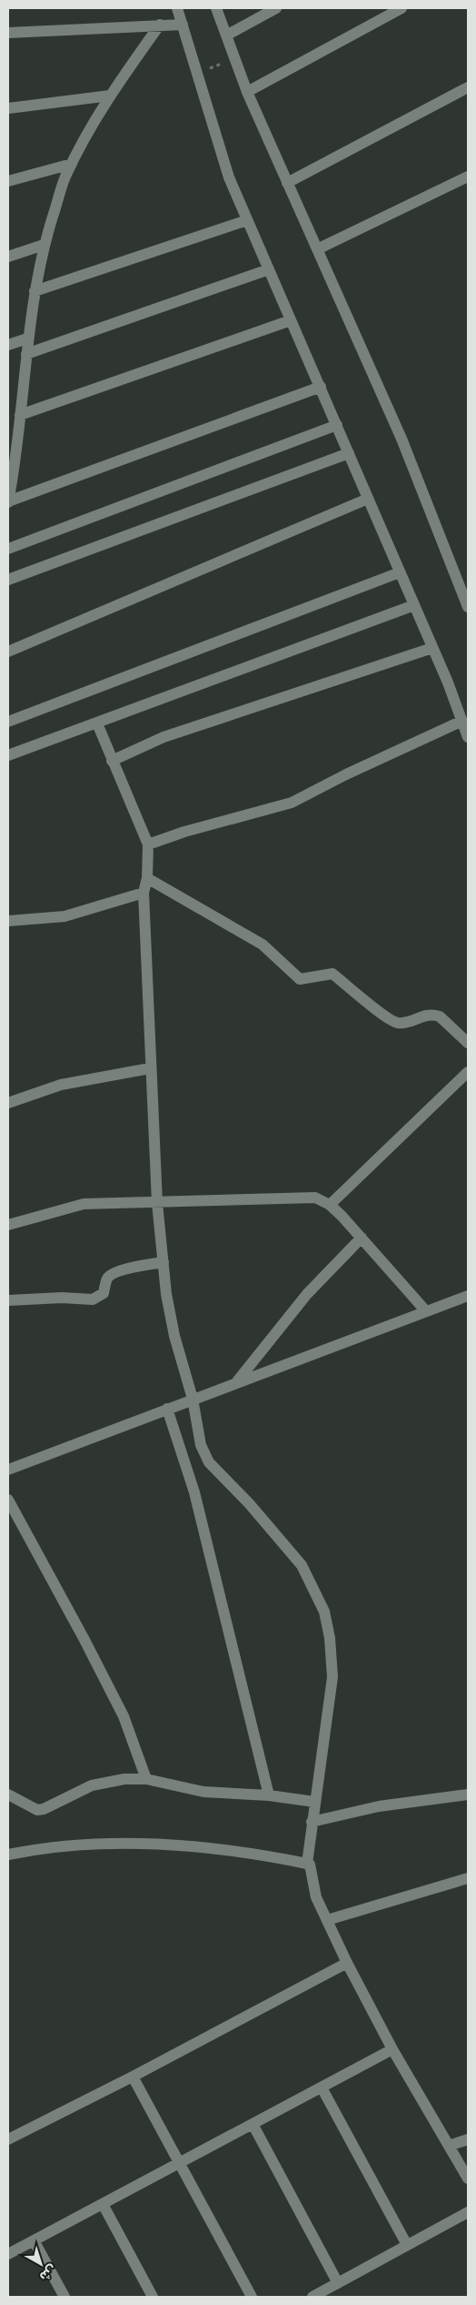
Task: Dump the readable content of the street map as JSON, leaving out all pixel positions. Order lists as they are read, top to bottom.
{
  "north": "bottom right"
}
